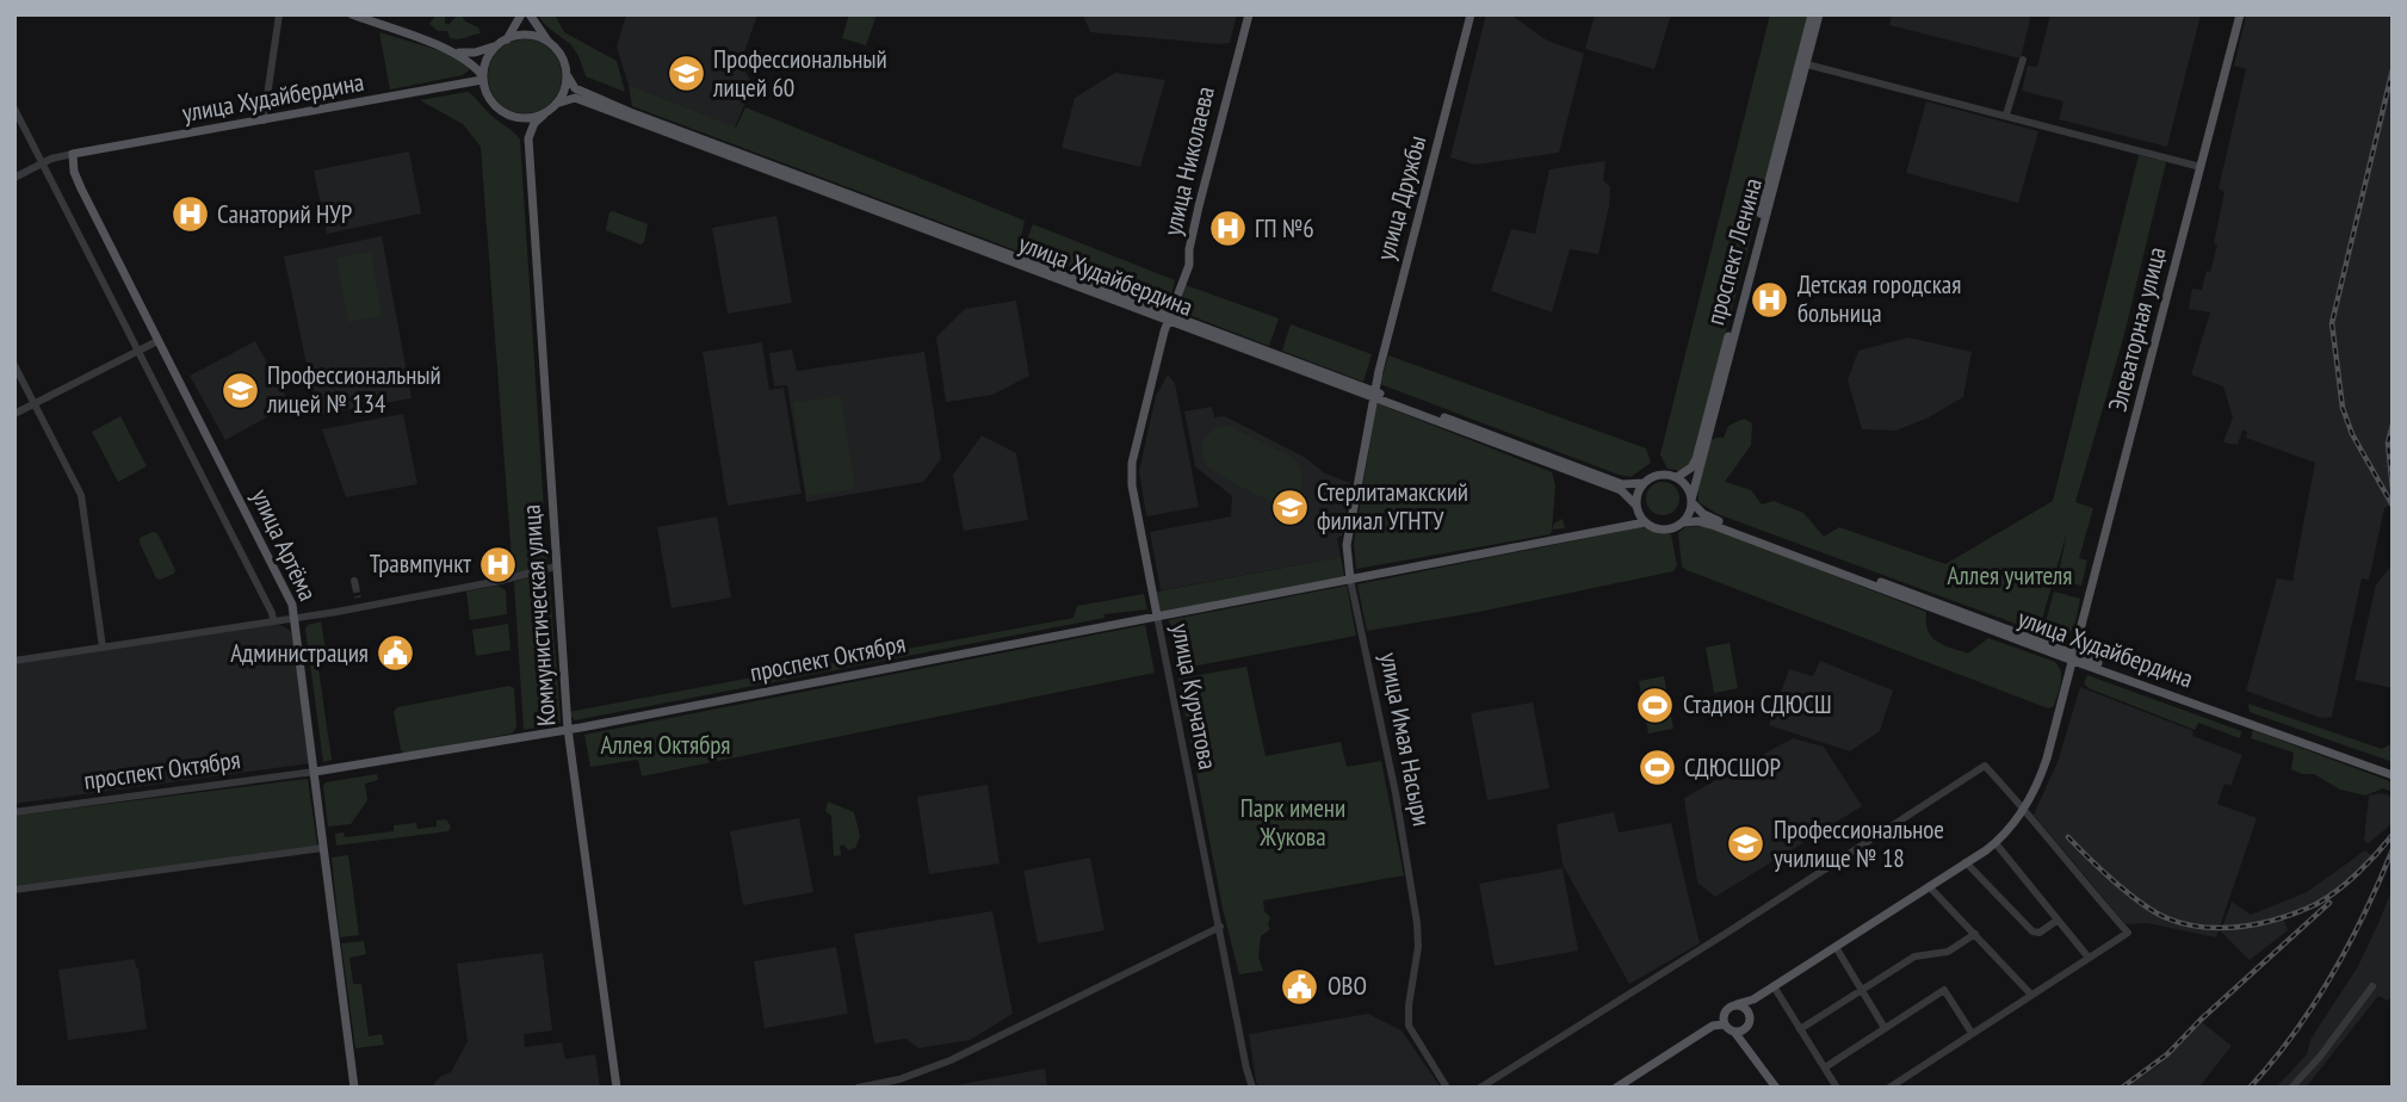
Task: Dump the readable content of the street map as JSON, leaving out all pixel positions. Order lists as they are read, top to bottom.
{
  "streets": {
    "main road": [
      "улица Худайбердина",
      "улица Николаева",
      "улица Дружбы",
      "проспект Ленина",
      "Элеваторная улица",
      "улица Артёма",
      "Коммунистическая улица",
      "проспект Октября",
      "улица Курчатова",
      "улица Имая Насыри"
    ]
  },
  "crossings": [
    ["улица Худайбердина", "улица Николаева"],
    ["улица Худайбердина", "улица Дружбы"],
    ["улица Худайбердина", "проспект Ленина"],
    ["улица Худайбердина", "Элеваторная улица"],
    ["улица Худайбердина", "улица Артёма"],
    ["улица Худайбердина", "проспект Октября"],
    ["улица Худайбердина", "улица Курчатова"],
    ["улица Худайбердина", "улица Имая Насыри"],
    ["улица Николаева", "улица Курчатова"],
    ["улица Дружбы", "улица Имая Насыри"],
    ["проспект Ленина", "проспект Октября"],
    ["улица Артёма", "проспект Октября"],
    ["Коммунистическая улица", "проспект Октября"],
    ["проспект Октября", "улица Курчатова"],
    ["проспект Октября", "улица Имая Насыри"]
  ],
  "parks": ["Аллея учителя", "Аллея Октября", "Парк имени Жукова"],
  "places": {
    "school or university": [
      "Профессиональный лицей 60",
      "Профессиональный лицей № 134",
      "Стерлитамакский филиал УГНТУ",
      "Профессиональное училище № 18"
    ],
    "hospital": [
      "Санаторий НУР",
      "ГП №6",
      "Детская городская больница",
      "Травмпункт"
    ],
    "public building": ["Администрация", "ОВО"],
    "sports": ["Стадион СДЮСШ", "СДЮСШОР"]
  }
}
